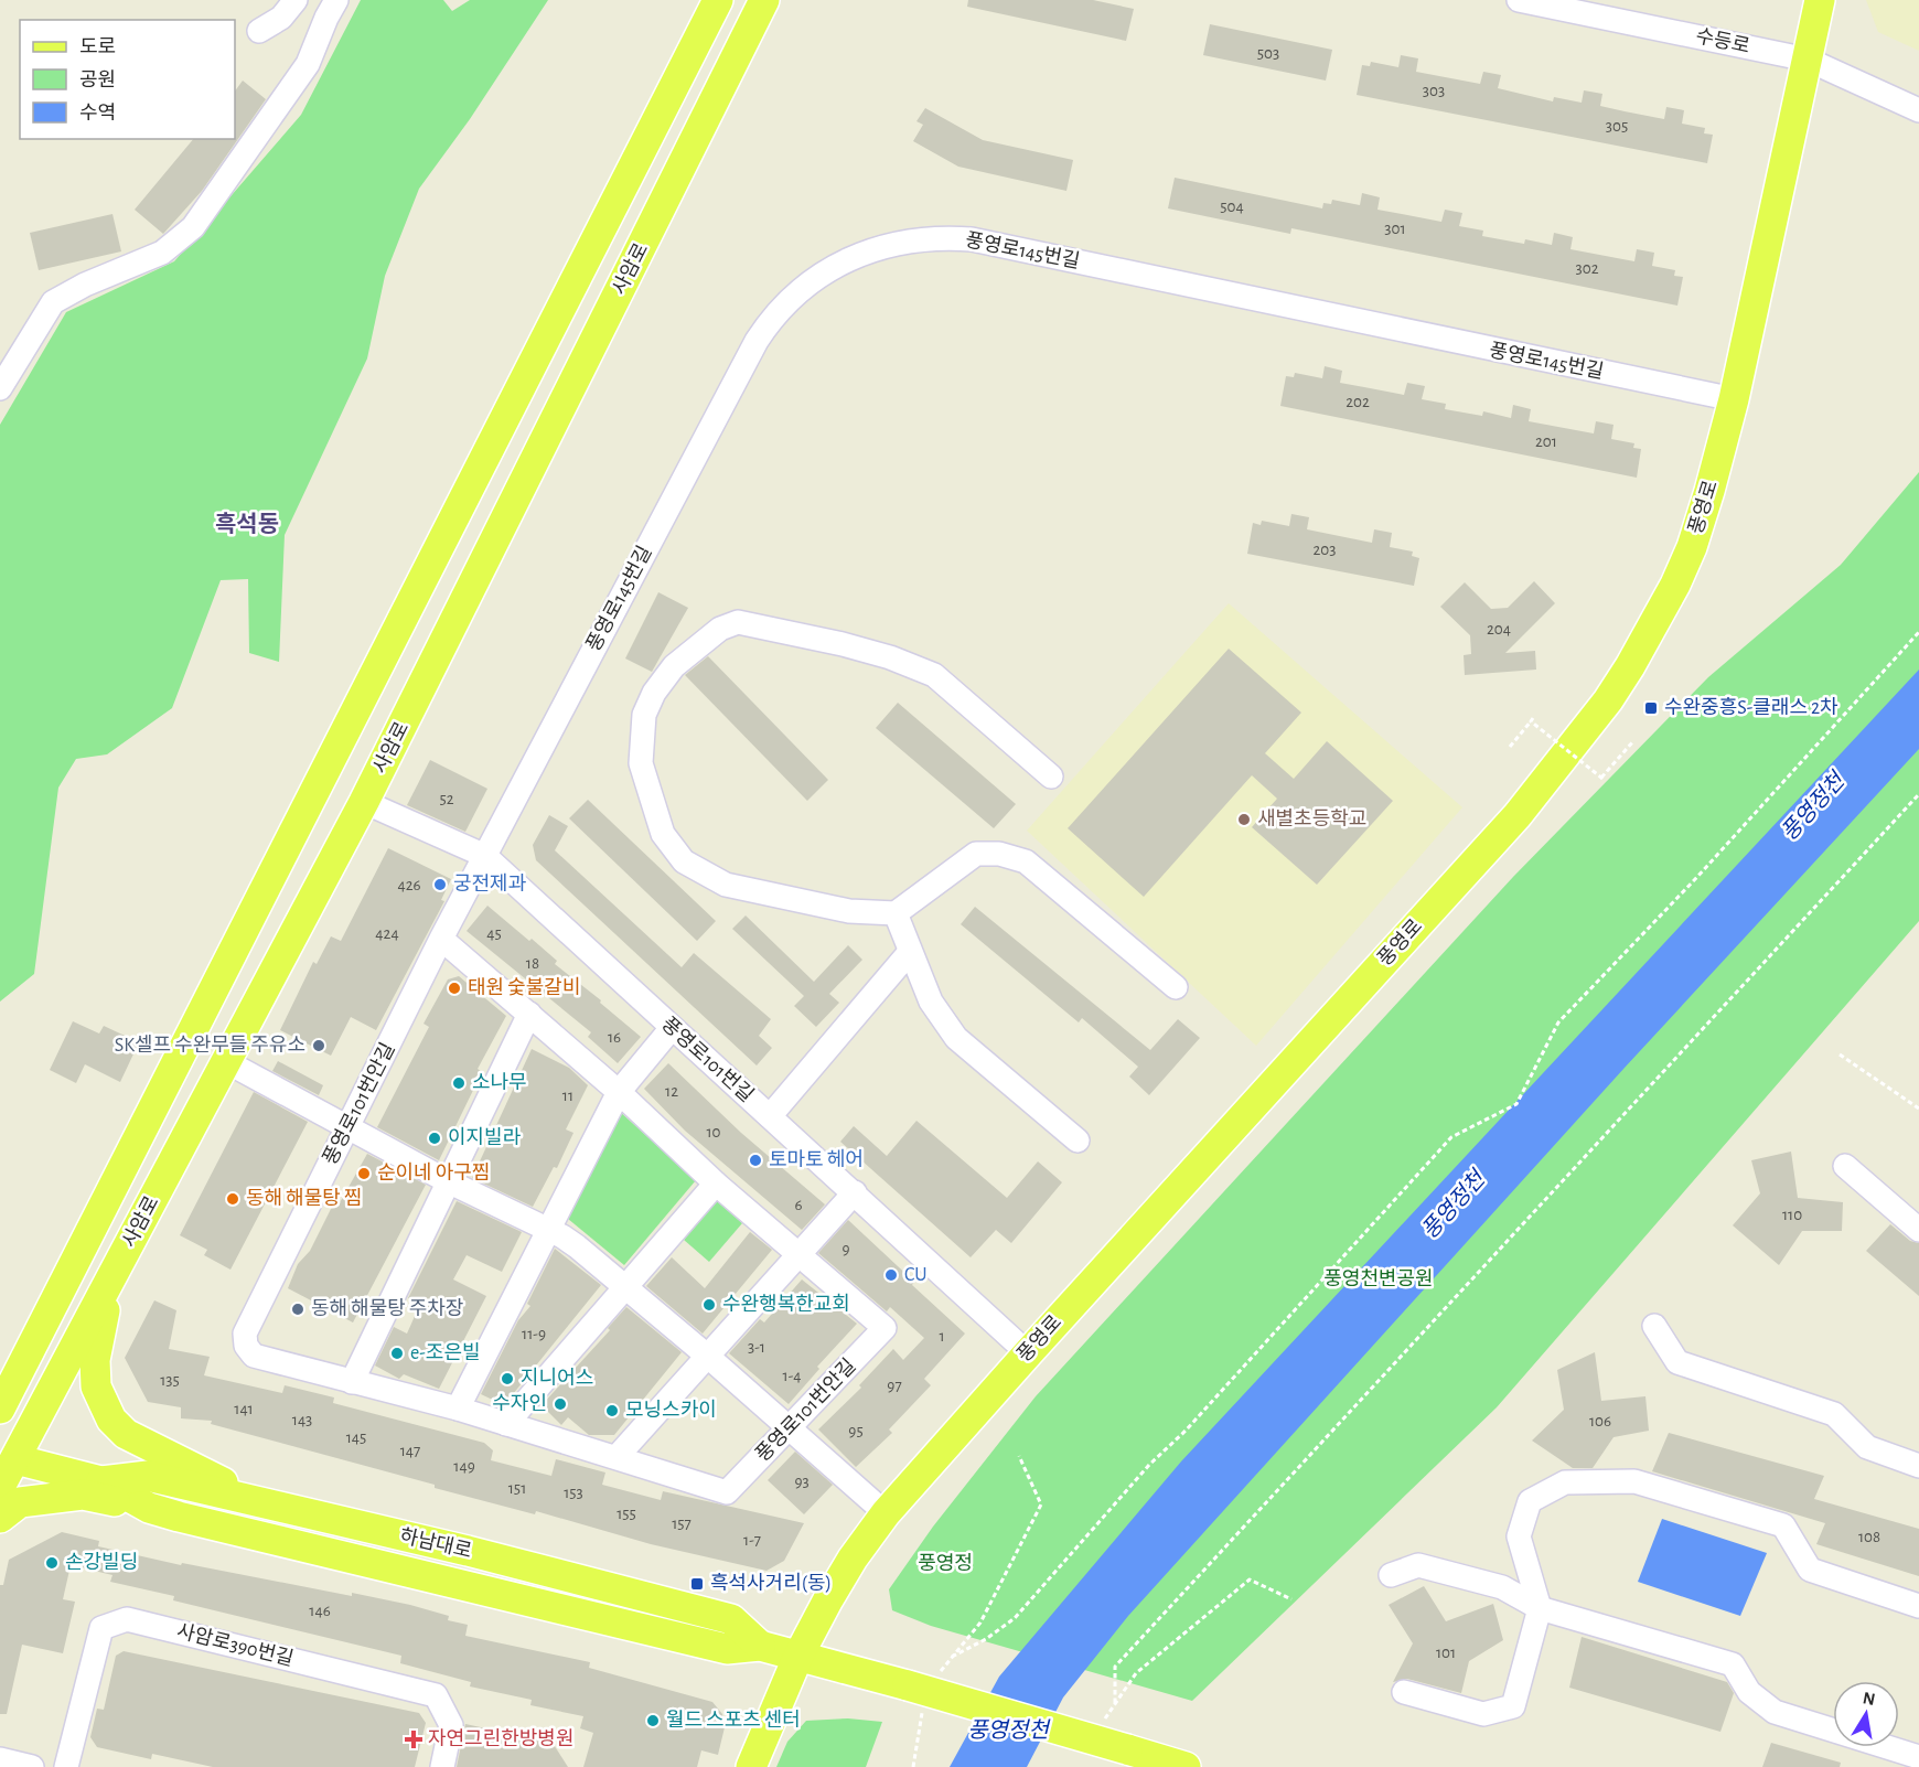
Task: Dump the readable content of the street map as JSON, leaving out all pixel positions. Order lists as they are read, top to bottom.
{
  "streets": {
    "main road": ["사암로", "풍영로", "하남대로"],
    "street": [
      "수등로",
      "풍영로145번길",
      "풍영로101번길",
      "풍영로101번안길",
      "사암로390번길"
    ]
  },
  "crossings": [
    ["수등로", "풍영로"],
    ["풍영로145번길", "풍영로"],
    ["풍영로145번길", "풍영로101번길"],
    ["풍영로145번길", "풍영로101번안길"],
    ["사암로", "풍영로101번길"],
    ["사암로", "하남대로"],
    ["풍영로", "풍영로101번길"],
    ["풍영로", "하남대로"],
    ["풍영로101번길", "풍영로101번안길"]
  ],
  "districts": ["흑석동"],
  "water": ["풍영정천"],
  "parks": ["풍영천변공원", "풍영정"],
  "places": {
    "transit": ["수완중흥S-클래스 2차", "흑석사거리(동)"],
    "other": [
      "새별초등학교",
      "궁전제과",
      "태원 숯불갈비",
      "SK셀프 수완무들 주유소",
      "소나무",
      "이지빌라",
      "토마토 헤어",
      "순이네 아구찜",
      "동해 해물탕 찜",
      "CU",
      "수완행복한교회",
      "동해 해물탕 주차장",
      "e-조은빌",
      "지니어스",
      "수자인",
      "모닝스카이",
      "손강빌딩",
      "월드 스포츠 센터"
    ],
    "health": ["자연그린한방병원"]
  },
  "house_numbers": [
    "503",
    "303",
    "305",
    "504",
    "301",
    "302",
    "202",
    "201",
    "203",
    "204",
    "52",
    "426",
    "424",
    "45",
    "18",
    "16",
    "12",
    "11",
    "10",
    "6",
    "110",
    "9",
    "11-9",
    "1",
    "3-1",
    "1-4",
    "135",
    "97",
    "141",
    "143",
    "106",
    "95",
    "145",
    "147",
    "149",
    "93",
    "151",
    "153",
    "155",
    "157",
    "108",
    "1-7",
    "146",
    "101"
  ],
  "legend": ["도로", "공원", "수역"],
  "north": "top"
}
